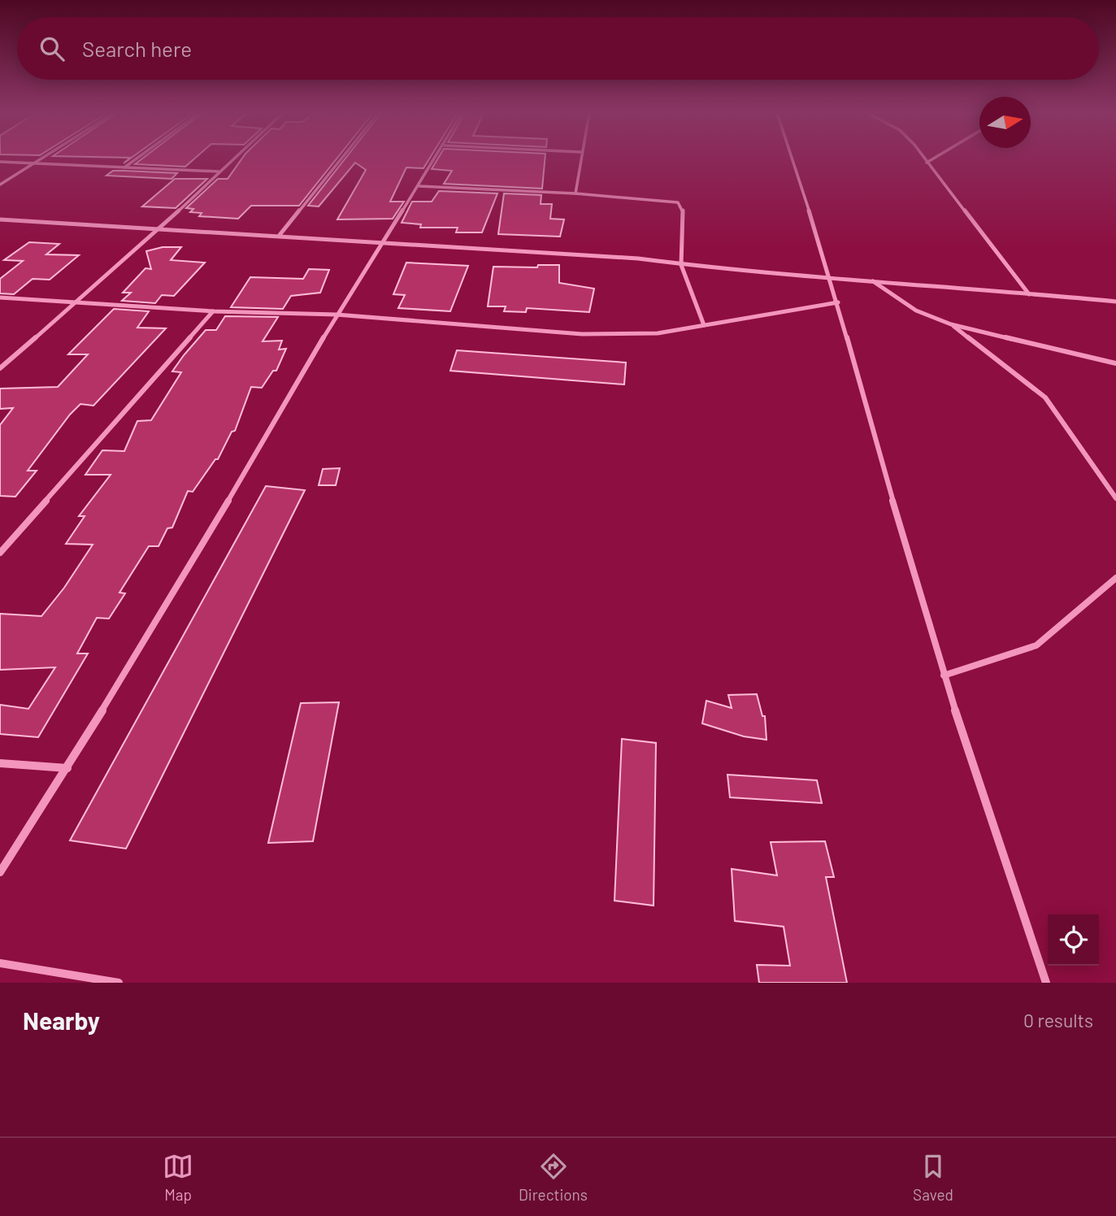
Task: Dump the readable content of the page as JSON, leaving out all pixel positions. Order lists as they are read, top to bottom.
{
  "north": "right",
  "page": {
    "search": "Search here",
    "heading": ["Nearby", "0 results"],
    "nav": ["Map", "Directions", "Saved"]
  }
}
